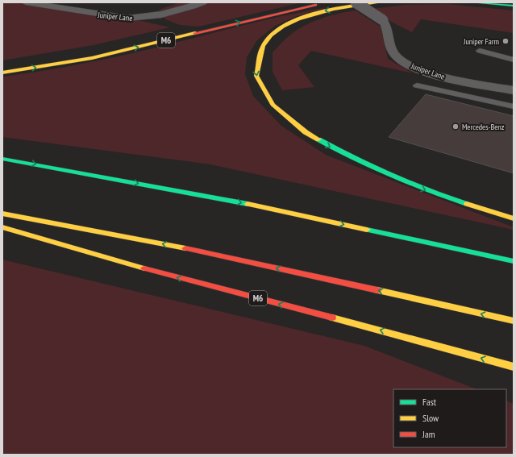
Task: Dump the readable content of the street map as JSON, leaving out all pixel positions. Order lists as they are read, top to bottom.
{
  "streets": {
    "highway": ["M6"],
    "street": ["Juniper Lane"]
  },
  "places": ["Juniper Farm", "Mercedes-Benz"],
  "legend": ["Fast", "Slow", "Jam"]
}
